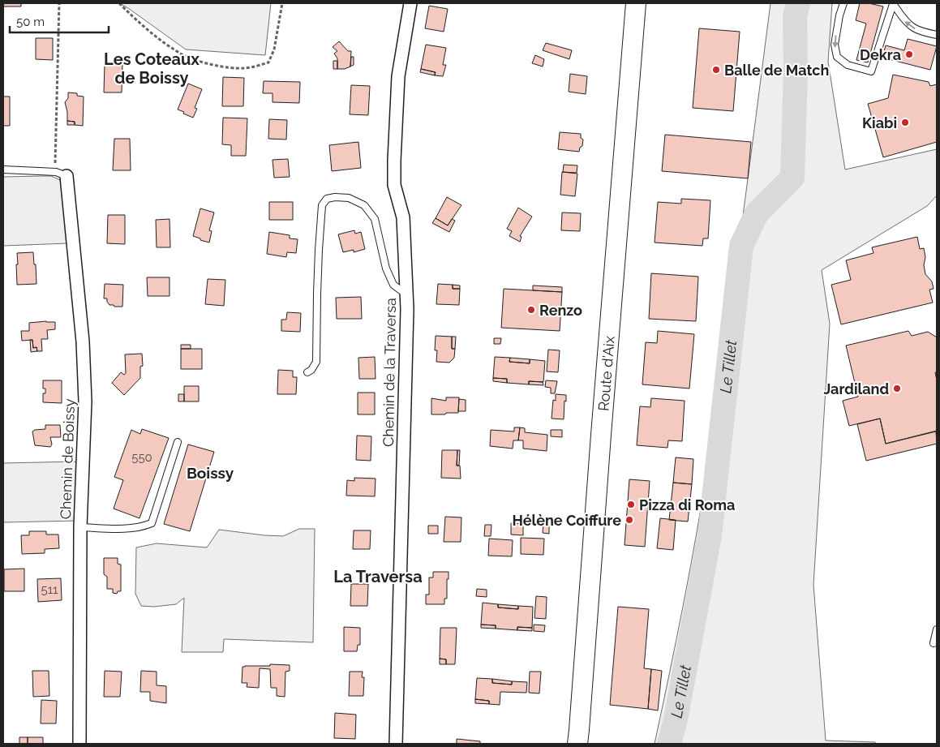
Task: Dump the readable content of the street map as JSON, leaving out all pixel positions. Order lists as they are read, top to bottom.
{
  "streets": {
    "main road": ["Route d'Aix"],
    "street": ["Chemin de la Traversa", "Chemin de Boissy"]
  },
  "districts": ["Les Coteaux de Boissy", "Boissy", "La Traversa"],
  "water": ["Le Tillet"],
  "places": [
    "Dekra",
    "Balle de Match",
    "Kiabi",
    "Renzo",
    "Jardiland",
    "Pizza di Roma",
    "Hélène Coiffure"
  ],
  "house_numbers": ["550", "511"],
  "scale_bar": "50 m"
}
